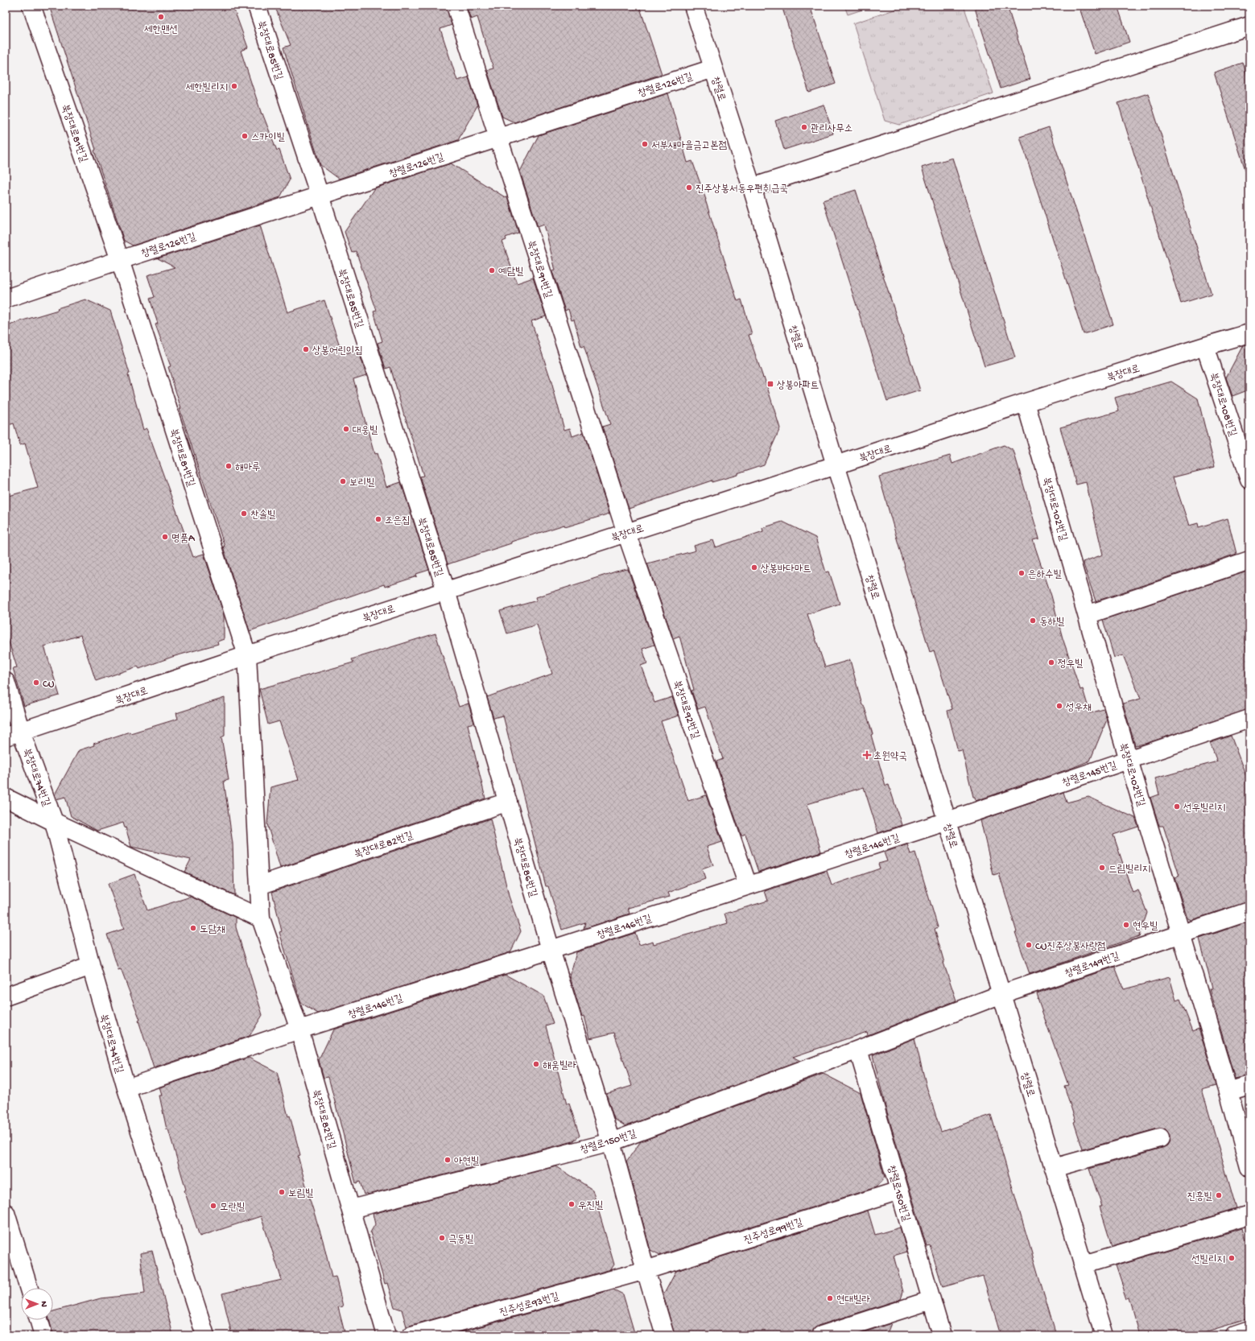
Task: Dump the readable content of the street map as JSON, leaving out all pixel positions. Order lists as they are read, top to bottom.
{
  "streets": {
    "street": [
      "북장대로85번길",
      "창렬로126번길",
      "창렬로",
      "북장대로81번길",
      "북장대로91번길",
      "북장대로",
      "북장대로108번길",
      "북장대로102번길",
      "북장대로92번길",
      "창렬로145번길",
      "북장대로74번길",
      "북장대로82번길",
      "창렬로146번길",
      "북장대로86번길",
      "창렬로149번길",
      "창렬로150번길",
      "진주성로99번길",
      "진주성로93번길"
    ]
  },
  "crossings": [
    ["북장대로85번길", "창렬로126번길"],
    ["북장대로85번길", "북장대로"],
    ["북장대로85번길", "북장대로86번길"],
    ["창렬로126번길", "창렬로"],
    ["창렬로126번길", "북장대로81번길"],
    ["창렬로126번길", "북장대로91번길"],
    ["창렬로", "북장대로"],
    ["창렬로", "창렬로145번길"],
    ["창렬로", "창렬로146번길"],
    ["창렬로", "창렬로149번길"],
    ["창렬로", "창렬로150번길"],
    ["북장대로81번길", "북장대로"],
    ["북장대로81번길", "북장대로82번길"],
    ["북장대로91번길", "북장대로"],
    ["북장대로91번길", "북장대로92번길"],
    ["북장대로", "북장대로108번길"],
    ["북장대로", "북장대로102번길"],
    ["북장대로", "북장대로92번길"],
    ["북장대로", "북장대로74번길"],
    ["북장대로", "북장대로82번길"],
    ["북장대로", "북장대로86번길"],
    ["북장대로102번길", "창렬로145번길"],
    ["북장대로102번길", "창렬로149번길"],
    ["북장대로92번길", "창렬로146번길"],
    ["창렬로145번길", "창렬로146번길"],
    ["북장대로82번길", "창렬로146번길"],
    ["북장대로82번길", "북장대로86번길"],
    ["북장대로82번길", "창렬로150번길"],
    ["창렬로146번길", "북장대로86번길"],
    ["북장대로86번길", "창렬로150번길"],
    ["창렬로149번길", "창렬로150번길"],
    ["창렬로150번길", "진주성로99번길"],
    ["진주성로99번길", "진주성로93번길"]
  ],
  "places": {
    "other": [
      "세한맨션",
      "세한빌리지",
      "관리사무소",
      "스카이빌",
      "서부새마을금고본점",
      "진주상봉서동우편취급국",
      "예담빌",
      "상봉어린이집",
      "대웅빌",
      "해마루",
      "보리빌",
      "찬솔빌",
      "조은집",
      "명품A",
      "상봉바다마트",
      "은하수빌",
      "동하빌",
      "정우빌",
      "CU",
      "성우채",
      "선우빌리지",
      "드림빌리지",
      "현우빌",
      "도담채",
      "CU진주상봉사랑점",
      "해움빌라",
      "아현빌",
      "보림빌",
      "진흥빌",
      "우진빌",
      "모란빌",
      "극동빌",
      "선빌리지",
      "현대빌라"
    ],
    "transit": ["상봉아파트"],
    "health": ["초원약국"]
  },
  "north": "right"
}
